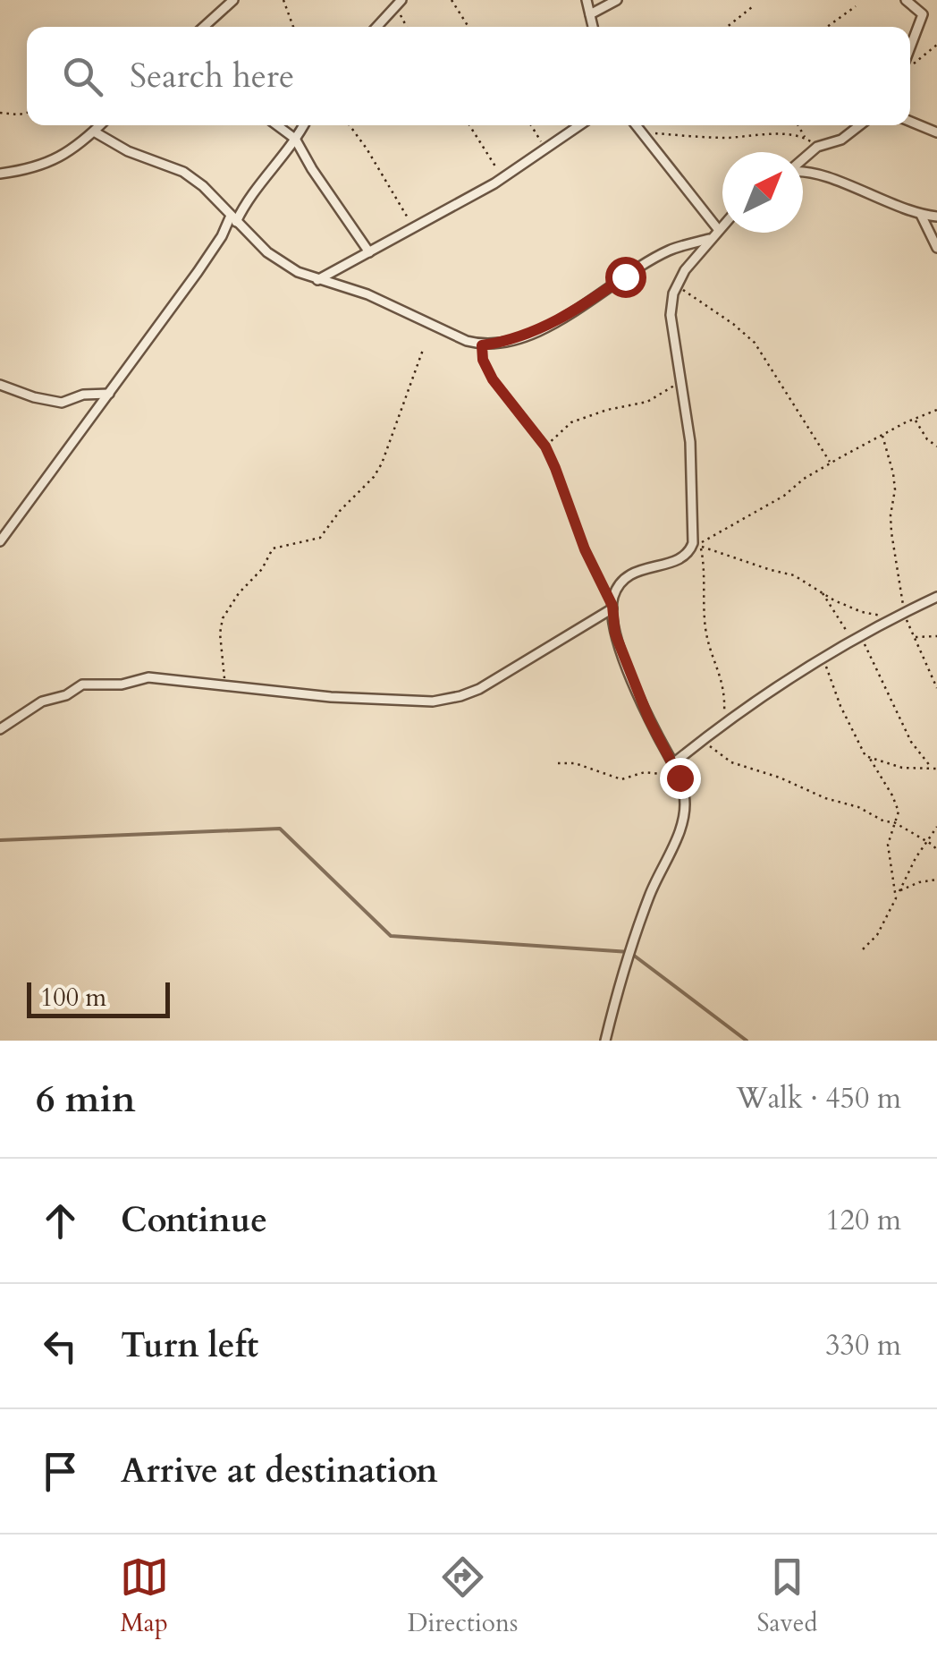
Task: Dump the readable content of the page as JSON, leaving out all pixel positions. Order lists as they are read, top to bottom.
{
  "scale_bar": "100 m",
  "north": "top right",
  "page": {
    "search": "Search here",
    "scale": "100 m",
    "heading": ["6 min", "Walk · 450 m"],
    "list": [
      ["Continue", "120 m"],
      ["Turn left", "330 m"],
      "Arrive at destination"
    ],
    "nav": ["Map", "Directions", "Saved"]
  }
}
